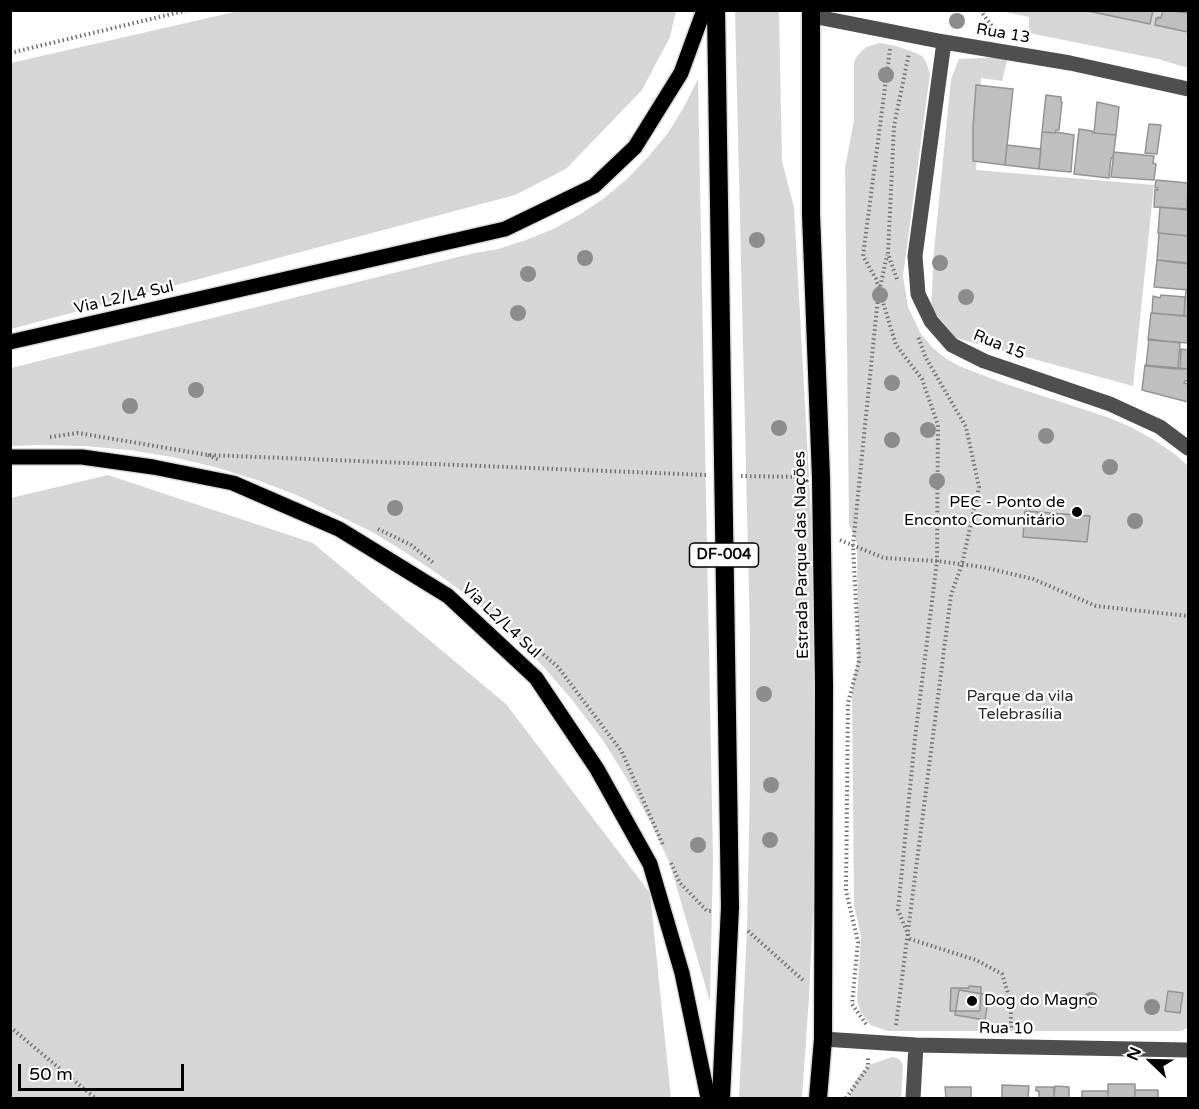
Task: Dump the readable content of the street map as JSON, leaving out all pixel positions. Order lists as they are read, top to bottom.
{
  "streets": {
    "highway": ["DF-004", "Estrada Parque das Nações"],
    "main road": ["Via L2/L4 Sul"],
    "street": ["Rua 13", "Rua 15", "Rua 10"]
  },
  "crossings": [
    ["Rua 13", "Rua 15"],
    ["Rua 13", "Estrada Parque das Nações"],
    ["Estrada Parque das Nações", "Rua 10"]
  ],
  "parks": ["Parque da vila Telebrasília"],
  "places": ["PEC - Ponto de Enconto Comunitário", "Dog do Magno"],
  "scale_bar": "50 m",
  "north": "top left"
}
